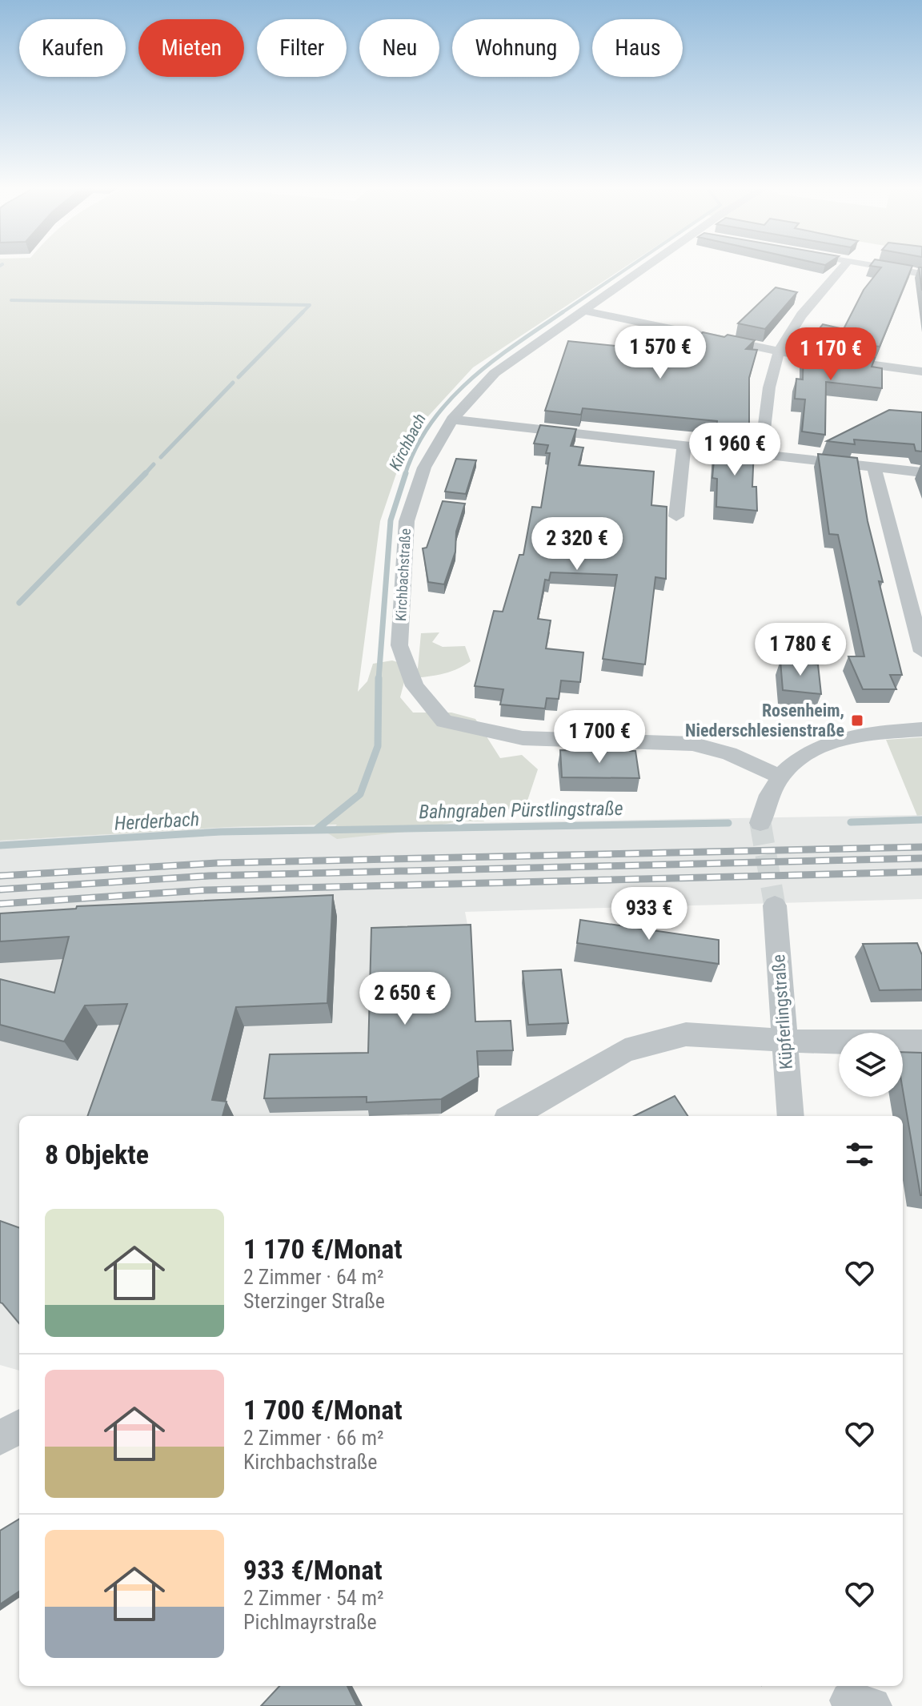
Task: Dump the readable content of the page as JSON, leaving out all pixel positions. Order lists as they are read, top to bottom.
{
  "streets": {
    "street": ["Kirchbachstraße", "Küpferlingstraße"]
  },
  "water": ["Kirchbach", "Bahngraben Pürstlingstraße", "Herderbach"],
  "places": {
    "transit": ["Rosenheim, Niederschlesienstraße"]
  },
  "page": {
    "chip": [
      "Kaufen",
      "Mieten",
      "Filter",
      "Neu",
      "Wohnung",
      "Haus"
    ],
    "price": [
      "1 570 €",
      "1 170 €",
      "1 960 €",
      "2 320 €",
      "1 780 €",
      "1 700 €",
      "933 €",
      "2 650 €"
    ],
    "heading": "8 Objekte",
    "list": [
      {
        "name": "1 170 €/Monat",
        "note": "2 Zimmer · 64 m² · Sterzinger Straße"
      },
      {
        "name": "1 700 €/Monat",
        "note": "2 Zimmer · 66 m² · Kirchbachstraße"
      },
      {
        "name": "933 €/Monat",
        "note": "2 Zimmer · 54 m² · Pichlmayrstraße"
      }
    ]
  }
}
